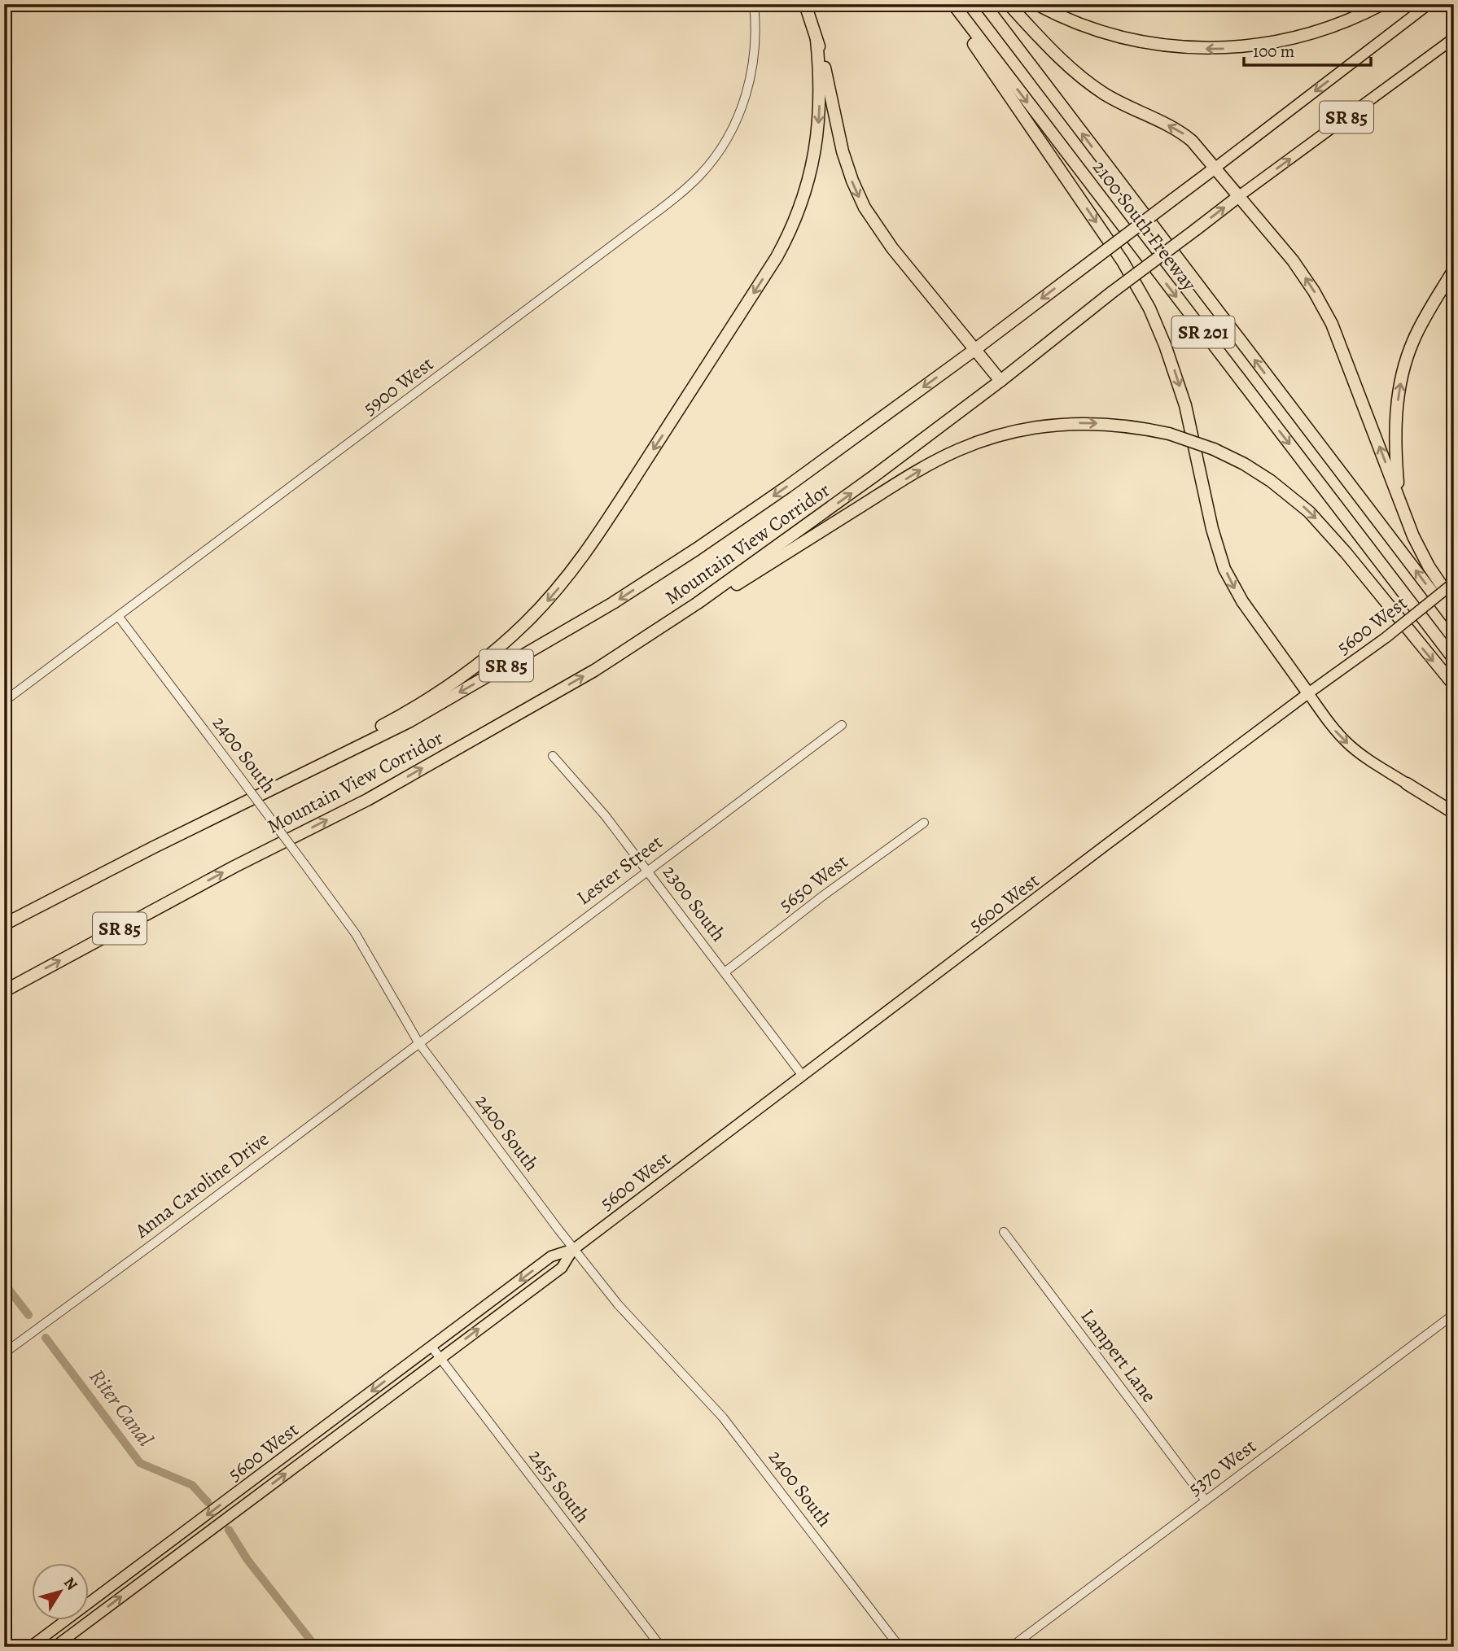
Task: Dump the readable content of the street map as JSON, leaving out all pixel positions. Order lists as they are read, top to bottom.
{
  "streets": {
    "highway": [
      "SR 85",
      "2100 South Freeway",
      "SR 201",
      "Mountain View Corridor"
    ],
    "main road": ["5600 West"],
    "street": [
      "5900 West",
      "2400 South",
      "Lester Street",
      "5650 West",
      "2300 South",
      "Anna Caroline Drive",
      "Lampert Lane",
      "5370 West",
      "2455 South"
    ]
  },
  "crossings": [
    ["5900 West", "2400 South"],
    ["5600 West", "2400 South"],
    ["5600 West", "2300 South"],
    ["5600 West", "2455 South"],
    ["2400 South", "Lester Street"],
    ["2400 South", "Anna Caroline Drive"],
    ["Lester Street", "2300 South"],
    ["Lester Street", "Anna Caroline Drive"],
    ["5650 West", "2300 South"],
    ["Lampert Lane", "5370 West"]
  ],
  "water": ["Riter Canal"],
  "scale_bar": "100 m",
  "north": "top right"
}
